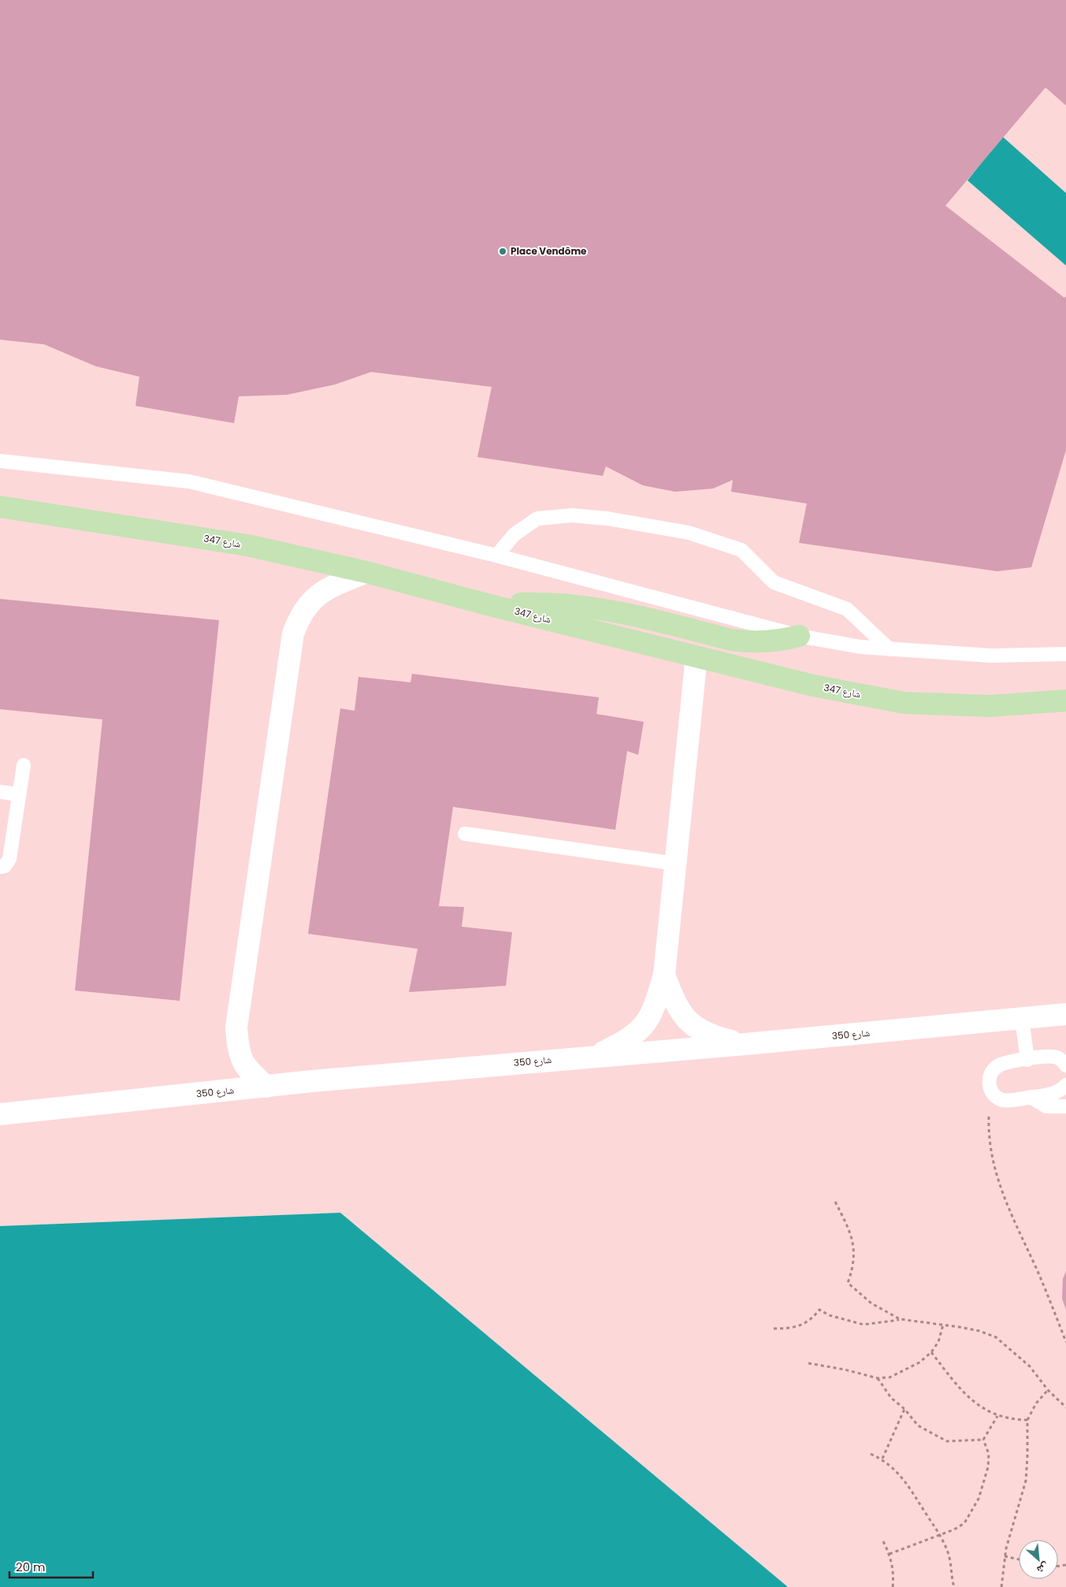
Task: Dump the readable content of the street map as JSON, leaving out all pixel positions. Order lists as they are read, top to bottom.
{
  "streets": {
    "main road": ["شارع 347"],
    "street": ["شارع 350"]
  },
  "places": ["Place Vendôme"],
  "scale_bar": "20 m",
  "north": "bottom right"
}
